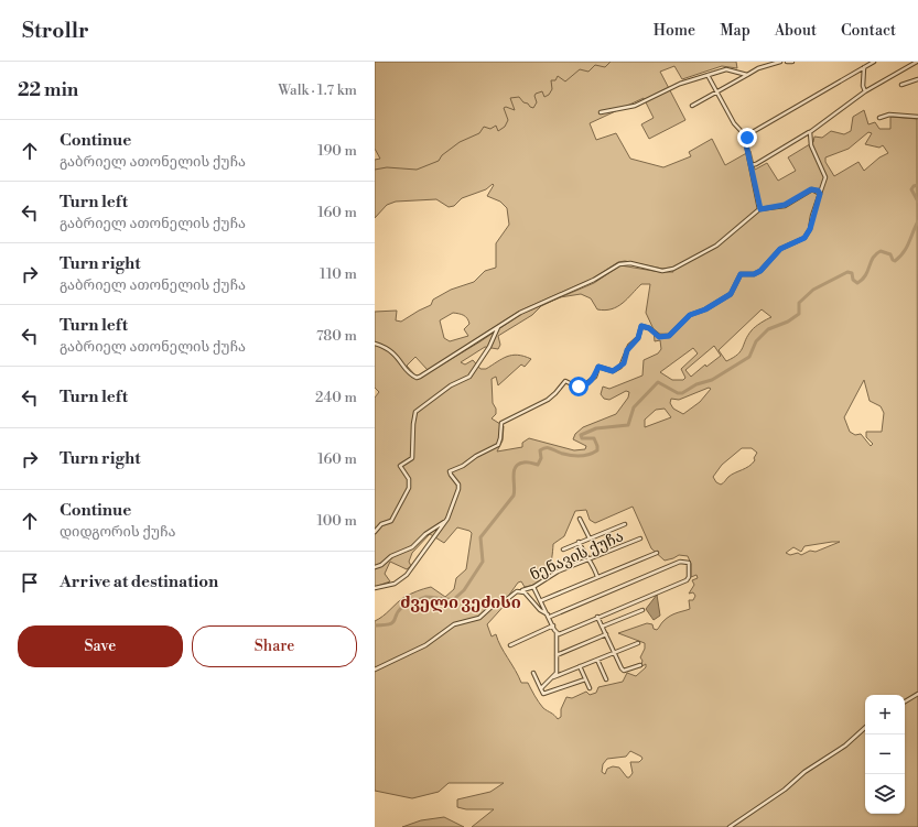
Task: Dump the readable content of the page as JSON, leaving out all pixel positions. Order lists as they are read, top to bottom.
{
  "streets": {
    "street": ["ნენავის ქუჩა"]
  },
  "districts": ["ძველი ვეძისი"],
  "page": {
    "header": "Strollr",
    "nav": [
      "Home",
      "Map",
      "About",
      "Contact"
    ],
    "heading": ["22 min", "Walk · 1.7 km"],
    "list": [
      ["Continue", "გაბრიელ ათონელის ქუჩა", "190 m"],
      ["Turn left", "გაბრიელ ათონელის ქუჩა", "160 m"],
      ["Turn right", "გაბრიელ ათონელის ქუჩა", "110 m"],
      ["Turn left", "გაბრიელ ათონელის ქუჩა", "780 m"],
      ["Turn left", "240 m"],
      ["Turn right", "160 m"],
      ["Continue", "დიდგორის ქუჩა", "100 m"],
      "Arrive at destination"
    ],
    "buttons": ["Save", "Share"],
    "map_buttons": ["+", "−"]
  }
}
